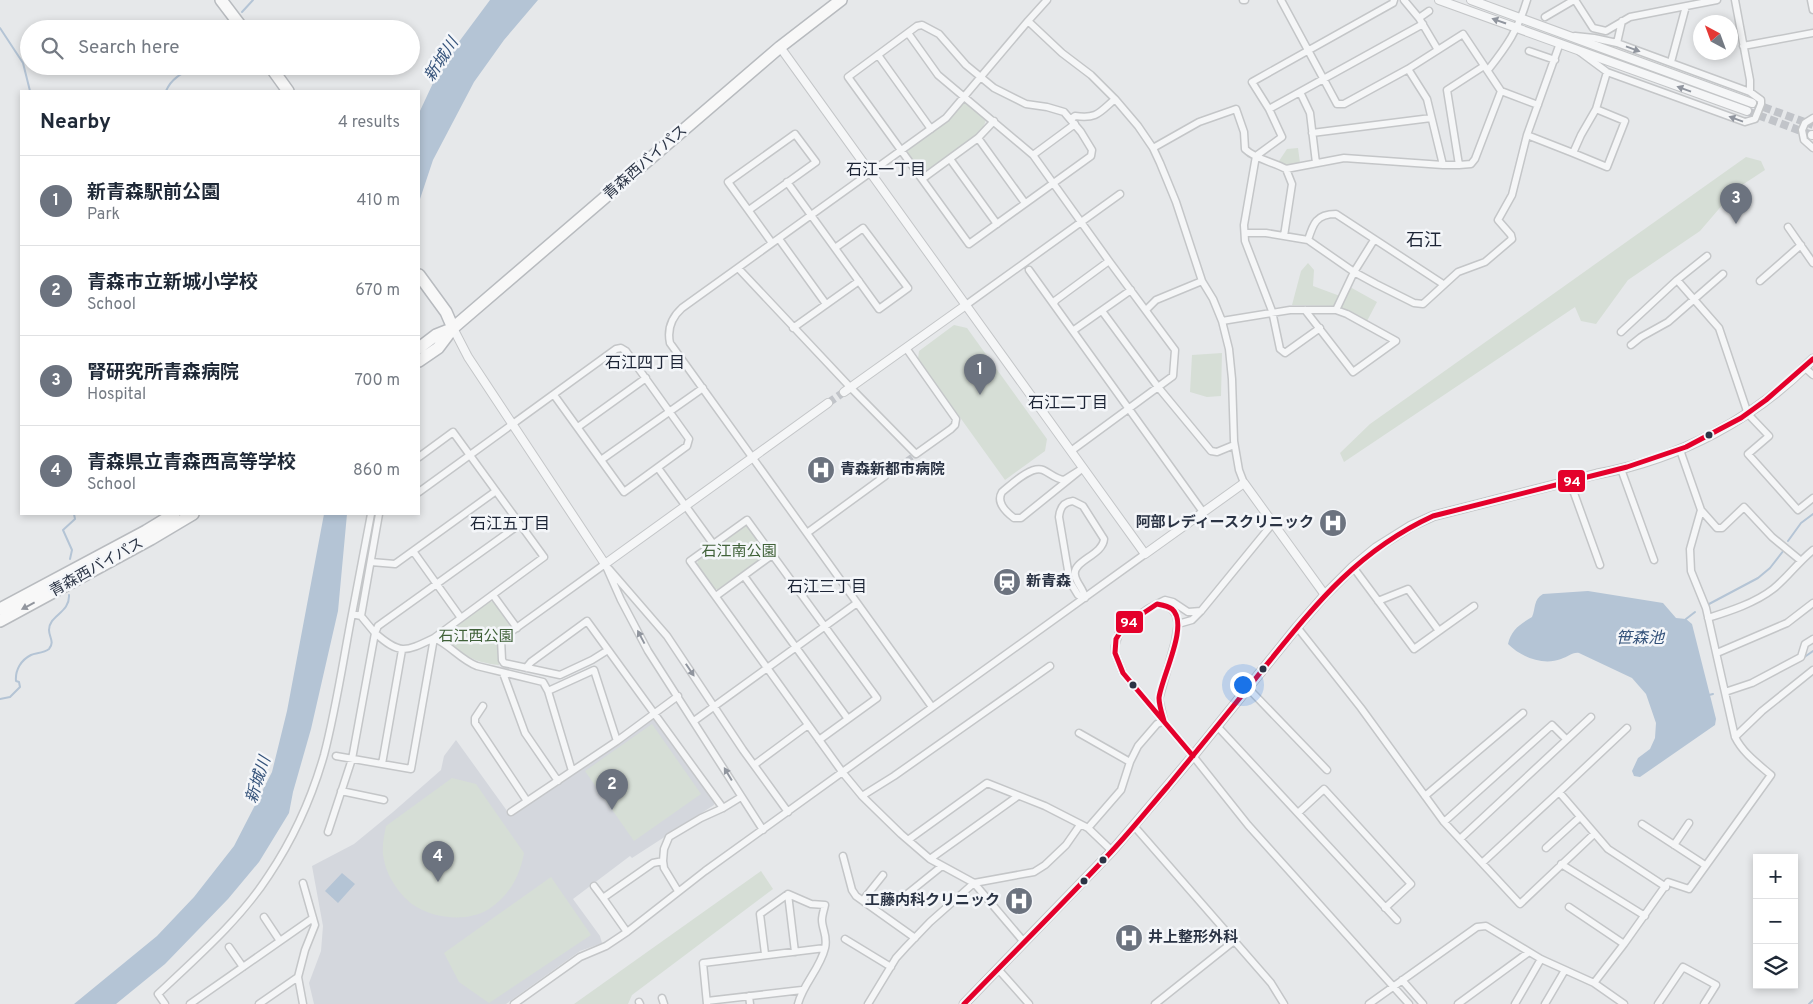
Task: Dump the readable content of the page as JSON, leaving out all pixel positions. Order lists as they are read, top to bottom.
{
  "streets": {
    "highway": ["青森西バイパス"]
  },
  "districts": [
    "石江一丁目",
    "石江",
    "石江四丁目",
    "石江二丁目",
    "石江五丁目",
    "石江三丁目"
  ],
  "water": ["新城川", "笹森池"],
  "parks": ["石江南公園", "石江西公園"],
  "places": {
    "hospital": [
      "青森新都市病院",
      "阿部レディースクリニック",
      "工藤内科クリニック",
      "井上整形外科"
    ],
    "station": ["新青森"]
  },
  "lines": ["transit line 94"],
  "north": "top left",
  "page": {
    "search": "Search here",
    "heading": ["Nearby", "4 results"],
    "list": [
      {
        "mark": "1",
        "name": "新青森駅前公園",
        "note": "Park",
        "value": "410 m"
      },
      {
        "mark": "2",
        "name": "青森市立新城小学校",
        "note": "School",
        "value": "670 m"
      },
      {
        "mark": "3",
        "name": "腎研究所青森病院",
        "note": "Hospital",
        "value": "700 m"
      },
      {
        "mark": "4",
        "name": "青森県立青森西高等学校",
        "note": "School",
        "value": "860 m"
      }
    ],
    "pins": [
      "3",
      "1",
      "2",
      "4"
    ],
    "map_buttons": ["+", "−"]
  }
}
